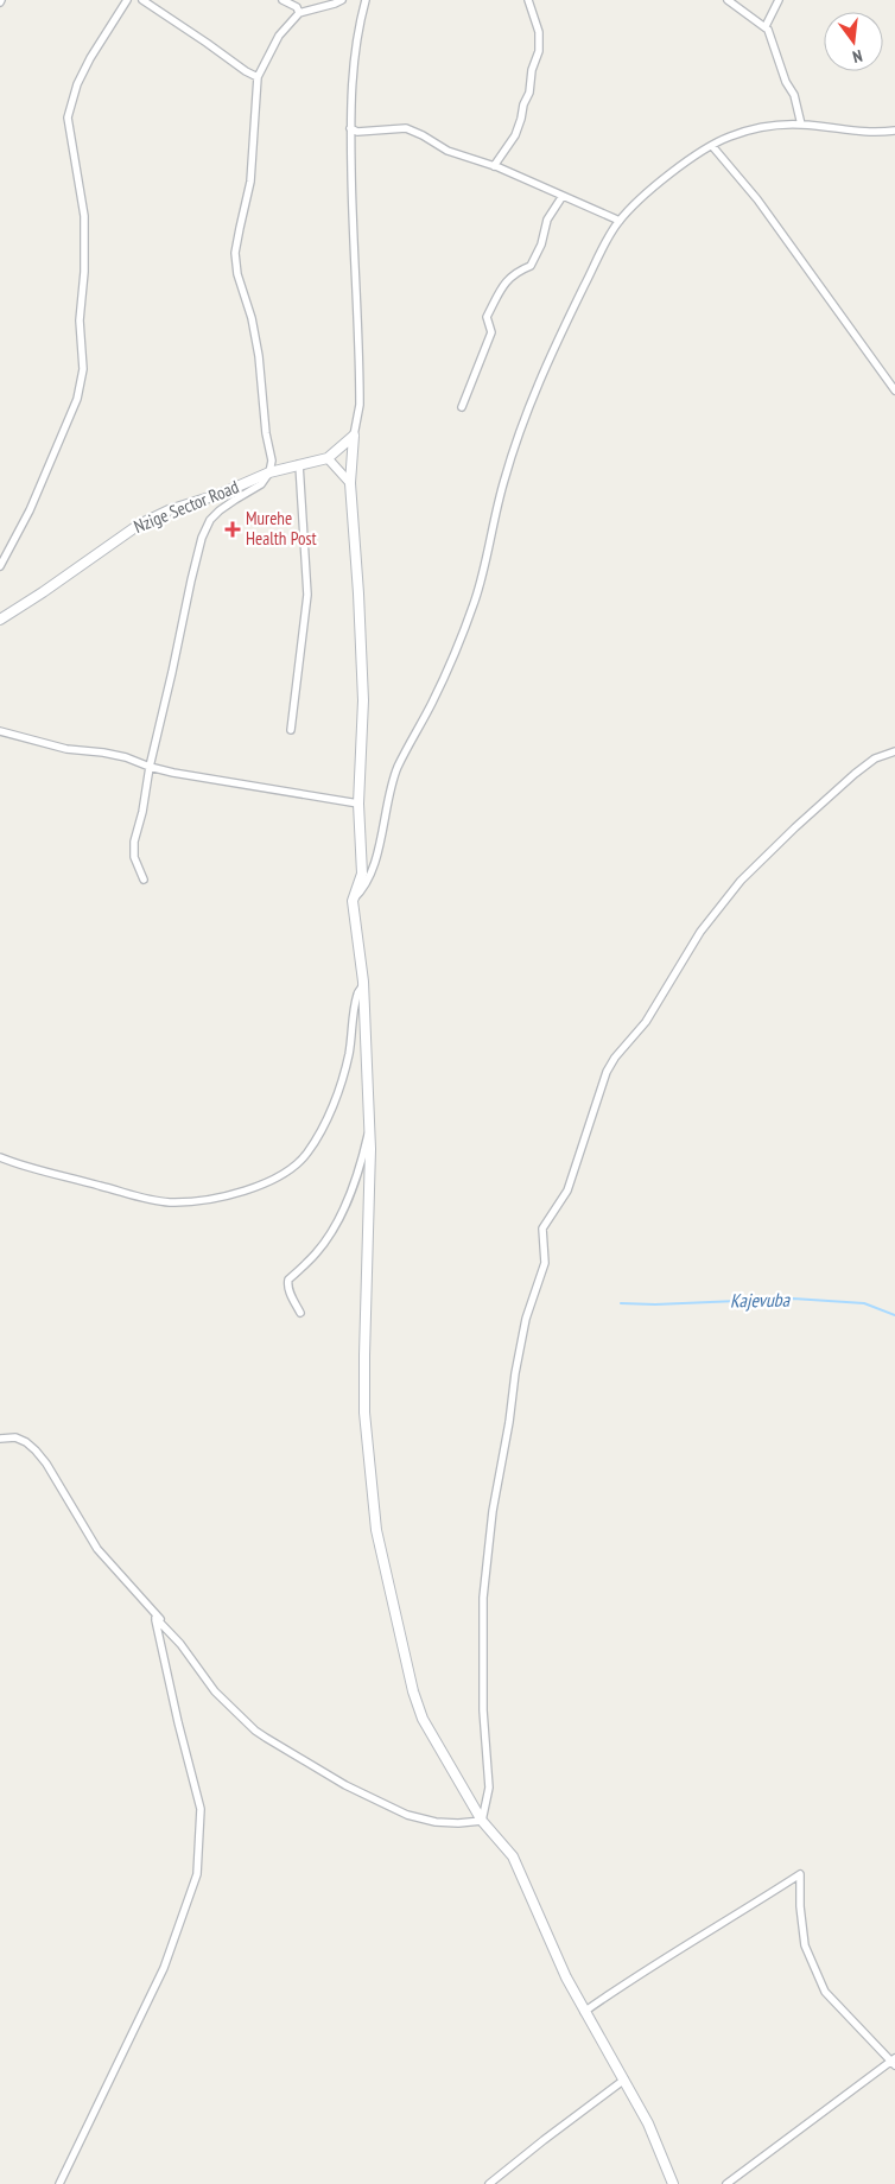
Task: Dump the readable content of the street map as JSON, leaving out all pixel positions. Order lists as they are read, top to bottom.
{
  "streets": {
    "main road": ["Nzige Sector Road"]
  },
  "water": ["Kajevuba"],
  "places": {
    "health": ["Murehe Health Post"]
  },
  "north": "bottom"
}
